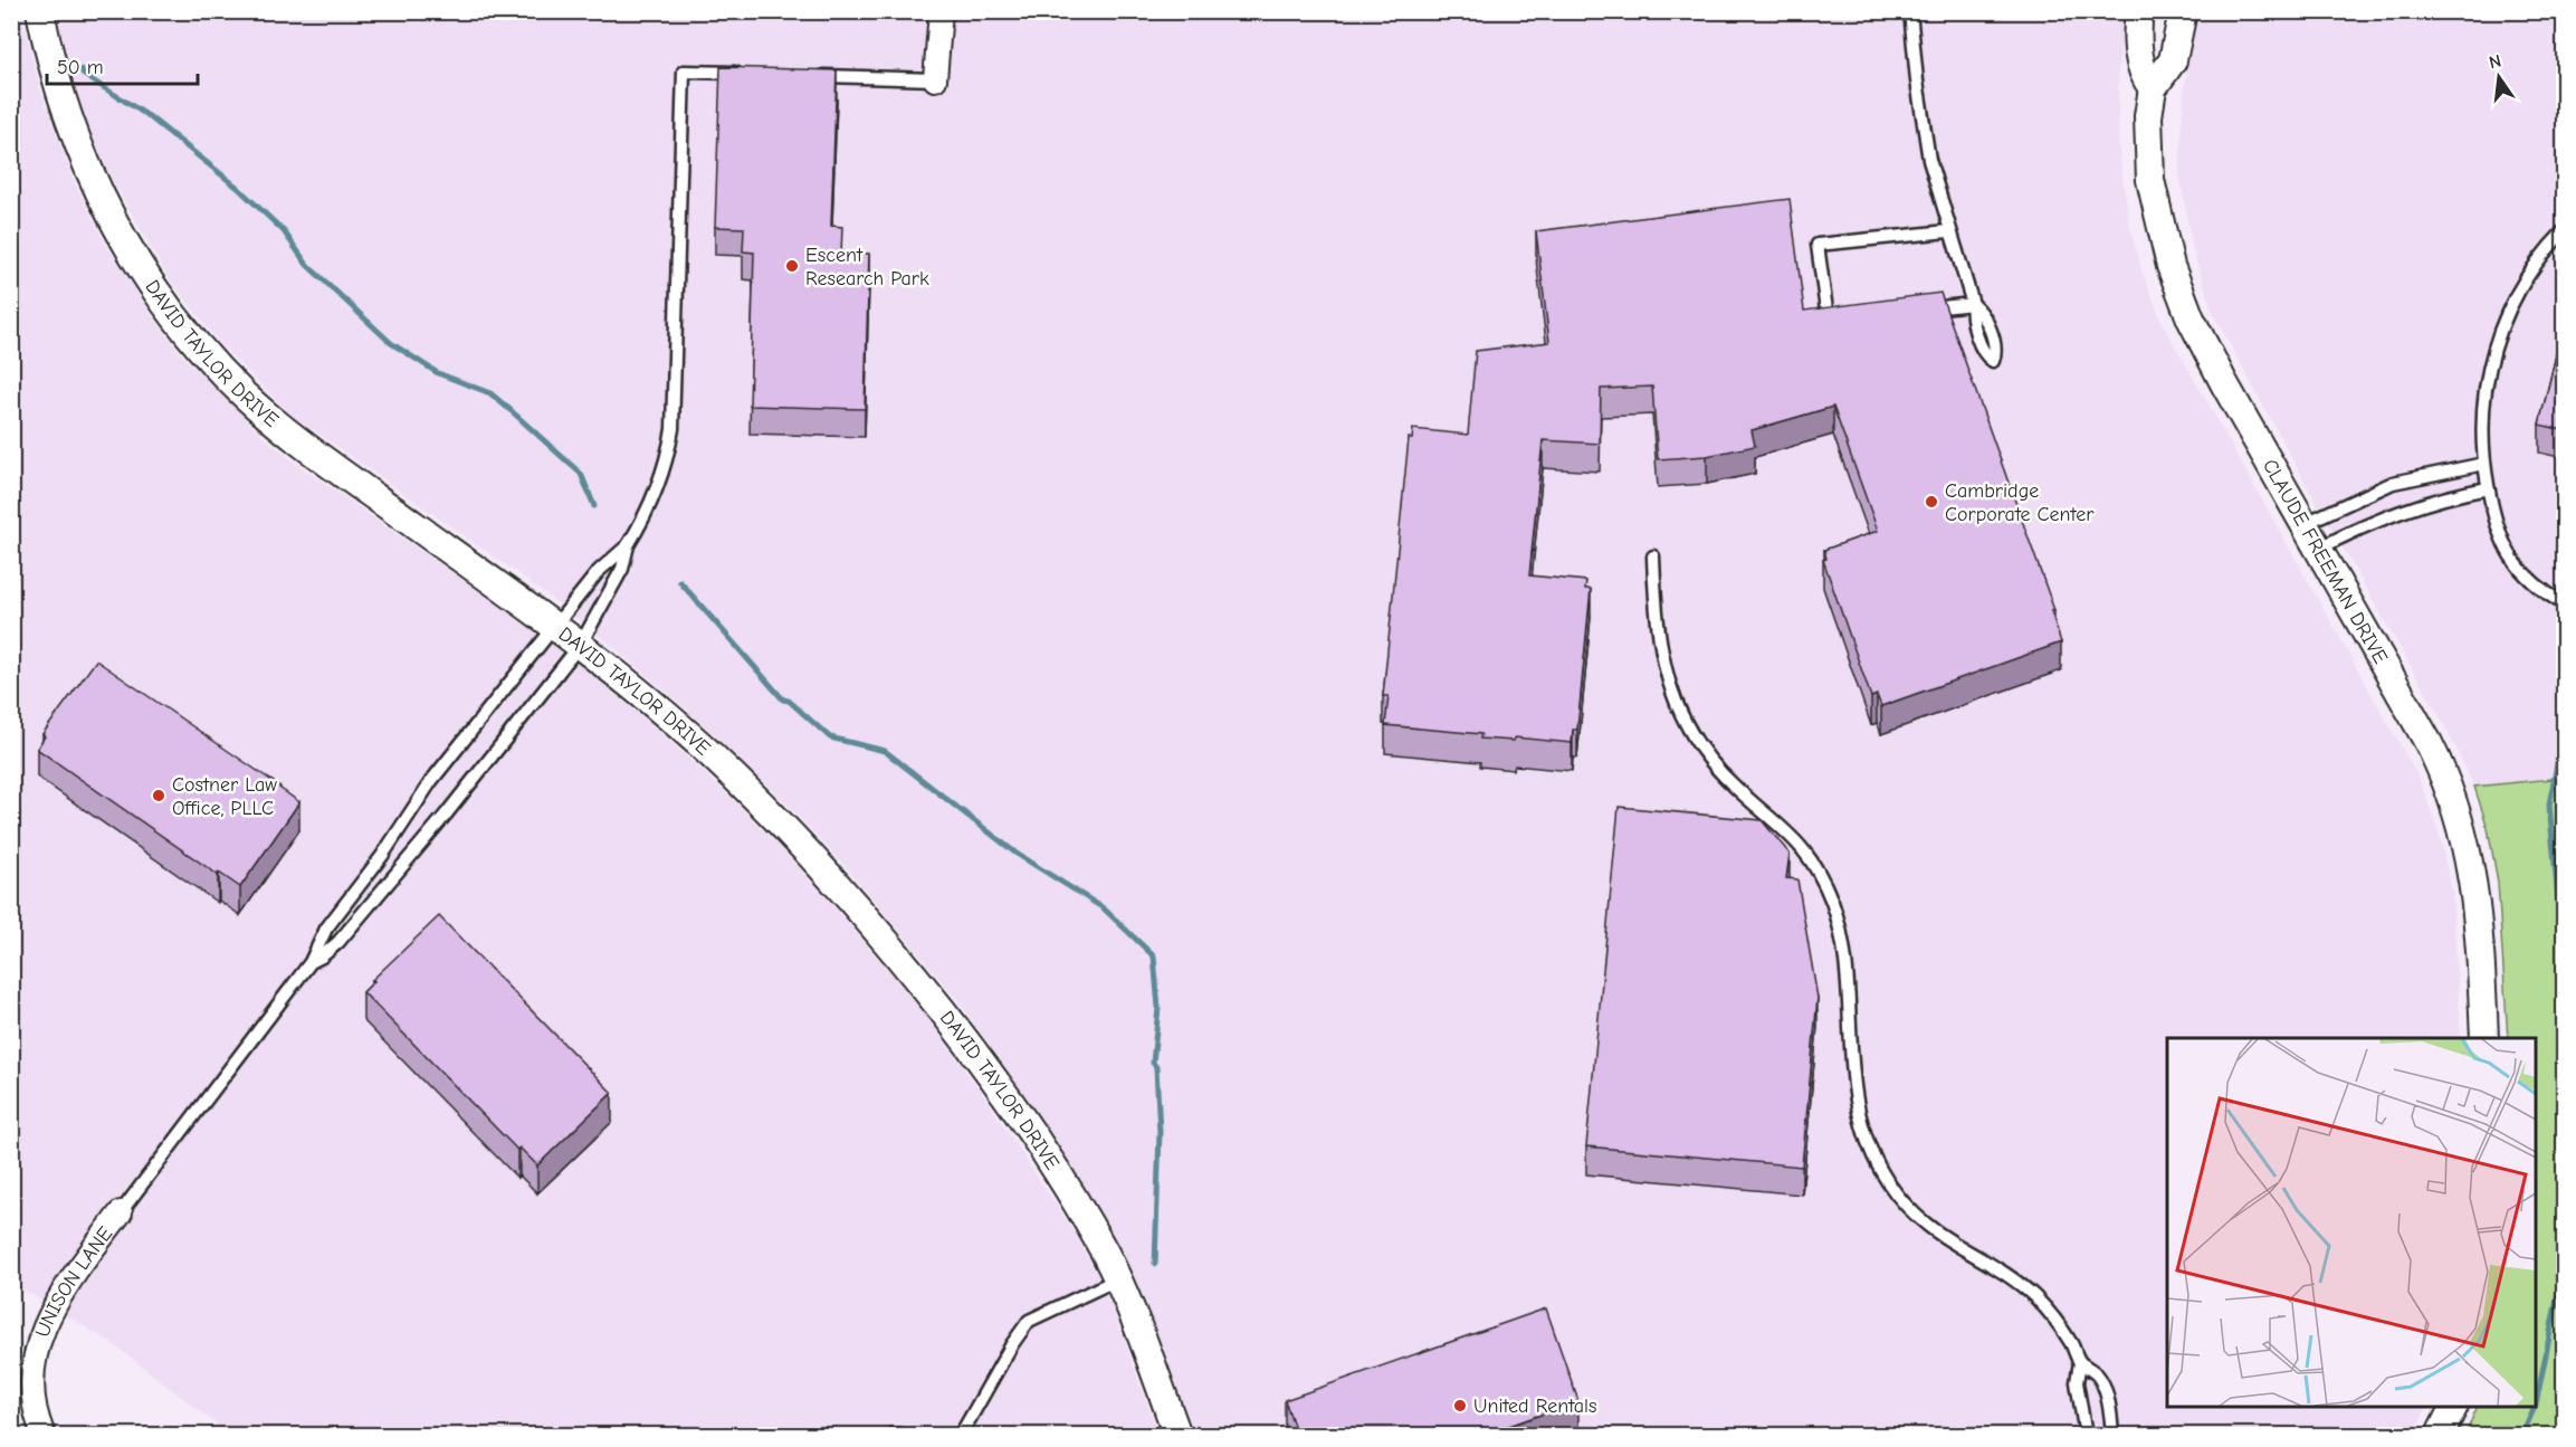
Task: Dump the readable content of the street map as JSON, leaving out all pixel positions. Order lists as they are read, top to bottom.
{
  "streets": {
    "street": ["DAVID TAYLOR DRIVE", "CLAUDE FREEMAN DRIVE", "UNISON LANE"]
  },
  "places": [
    "Escent Research Park",
    "Cambridge Corporate Center",
    "Costner Law Office, PLLC",
    "United Rentals"
  ],
  "scale_bar": "50 m",
  "north": "top"
}
